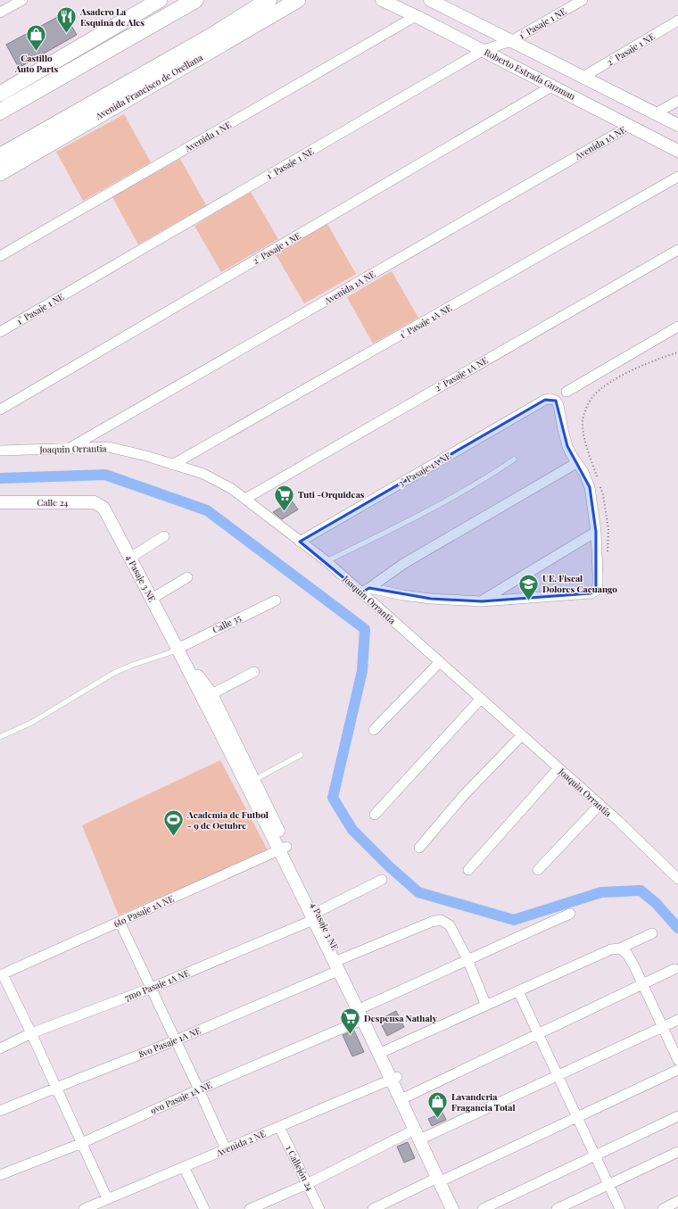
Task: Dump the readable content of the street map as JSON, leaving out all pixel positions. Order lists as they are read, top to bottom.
{
  "streets": {
    "highway": ["Avenida Francisco de Orellana"],
    "street": [
      "1° Pasaje 1 NE",
      "2° Pasaje 1 NE",
      "Roberto Estrada Guzman",
      "Avenida 1 NE",
      "Avenida 1A NE",
      "1° Pasaje 1A NE",
      "2° Pasaje 1A NE",
      "Joaquin Orrantia",
      "3° Pasaje 1A NE",
      "Calle 24",
      "4 Pasaje 3 NE",
      "Calle 35",
      "6to Pasaje 1A NE",
      "7mo Pasaje 1A NE",
      "8vo Pasaje 1A NE",
      "9vo Pasaje 1A NE",
      "Avenida 2 NE",
      "1 Callejón 24"
    ]
  },
  "crossings": [
    ["1° Pasaje 1 NE", "Roberto Estrada Guzman"],
    ["2° Pasaje 1 NE", "Roberto Estrada Guzman"],
    ["Roberto Estrada Guzman", "Avenida 1 NE"],
    ["Roberto Estrada Guzman", "Avenida 1A NE"],
    ["Avenida 1A NE", "Joaquin Orrantia"],
    ["1° Pasaje 1A NE", "Joaquin Orrantia"],
    ["2° Pasaje 1A NE", "Joaquin Orrantia"],
    ["Joaquin Orrantia", "3° Pasaje 1A NE"],
    ["Calle 24", "4 Pasaje 3 NE"],
    ["4 Pasaje 3 NE", "Calle 35"],
    ["4 Pasaje 3 NE", "6to Pasaje 1A NE"],
    ["4 Pasaje 3 NE", "7mo Pasaje 1A NE"],
    ["4 Pasaje 3 NE", "8vo Pasaje 1A NE"],
    ["4 Pasaje 3 NE", "9vo Pasaje 1A NE"],
    ["4 Pasaje 3 NE", "Avenida 2 NE"],
    ["Avenida 2 NE", "1 Callejón 24"]
  ],
  "places": {
    "restaurant": ["Asadero La Esquina de Ales"],
    "shop": ["Castillo Auto Parts", "Lavanderia Fragancia Total"],
    "supermarket": ["Tuti -Orquideas", "Despensa Nathaly"],
    "school or university": ["UE. Fiscal Dolores Cacuango"],
    "sports": ["Academia de Futbol - 9 de Octubre"]
  }
}
